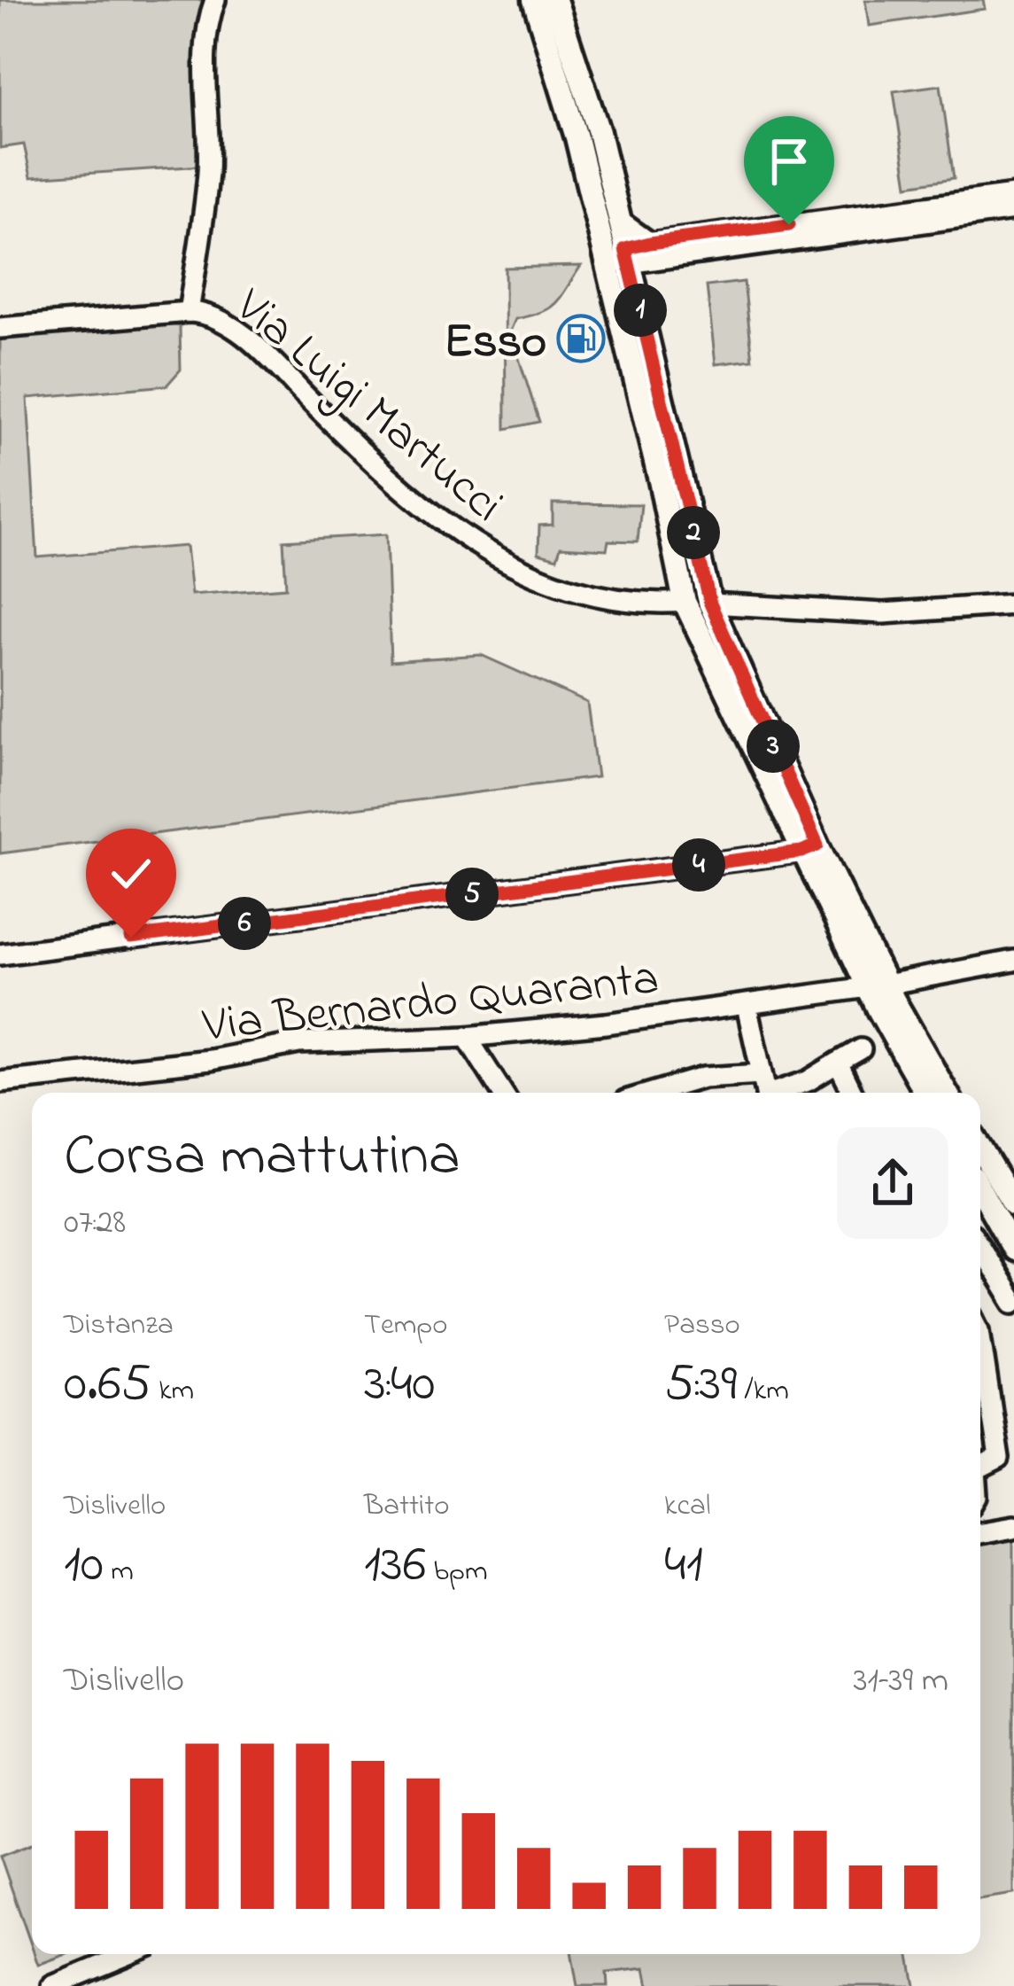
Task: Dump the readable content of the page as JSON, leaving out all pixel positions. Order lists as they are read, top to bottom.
{
  "streets": {
    "street": ["Via Luigi Martucci", "Via Bernardo Quaranta"]
  },
  "places": {
    "fuel station": ["Esso"]
  },
  "page": {
    "pins": [
      "1",
      "2",
      "3",
      "4",
      "5",
      "6"
    ],
    "heading": ["Corsa mattutina", "07:28"],
    "stats": [
      ["Distanza", "0.65 km"],
      ["Tempo", "3:40"],
      ["Passo", "5:39 /km"],
      ["Dislivello", "10 m"],
      ["Battito", "136 bpm"],
      ["kcal", "41"]
    ],
    "chart": ["Dislivello", "31–39 m"]
  }
}
